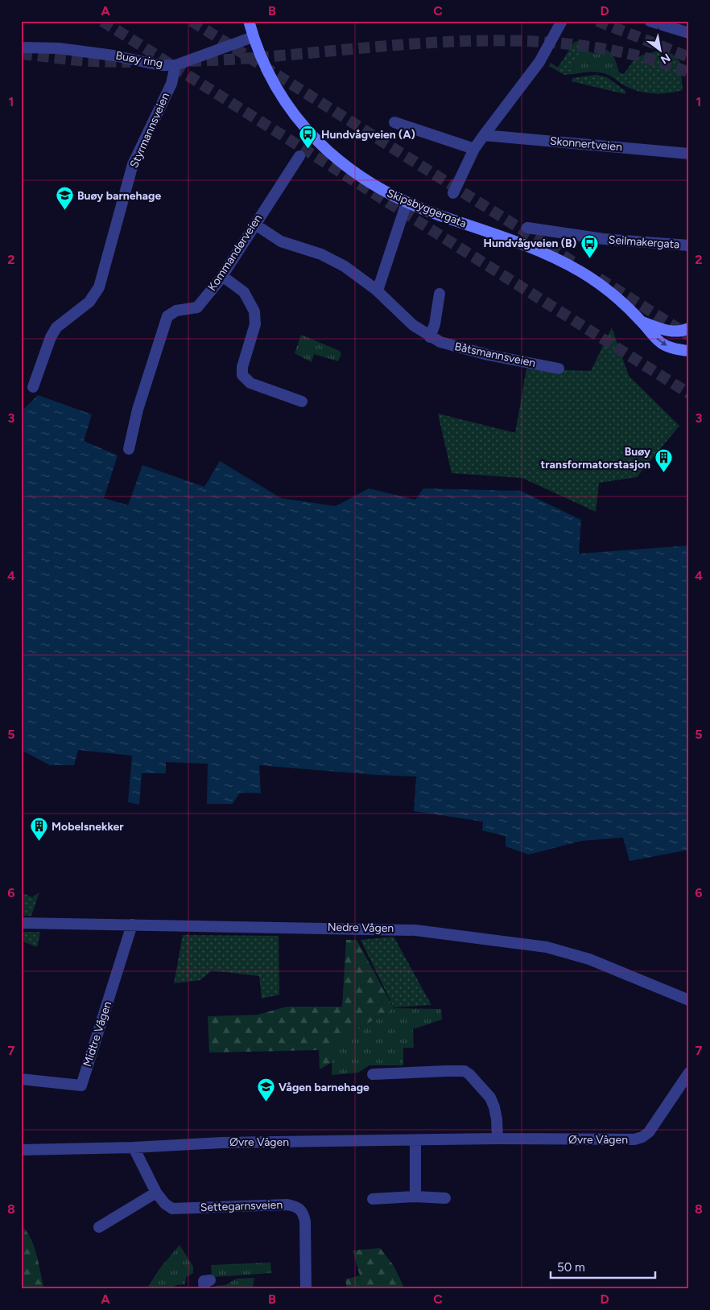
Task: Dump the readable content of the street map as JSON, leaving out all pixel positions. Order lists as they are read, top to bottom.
{
  "streets": {
    "main road": ["Skipsbyggergata"],
    "street": [
      "Buøy ring",
      "Styrmannsveien",
      "Skonnertveien",
      "Seilmakergata",
      "Kommandørveien",
      "Båtsmannsveien",
      "Nedre Vågen",
      "Midtre Vågen",
      "Øvre Vågen",
      "Settegarnsveien"
    ]
  },
  "crossings": [
    ["Buøy ring", "Styrmannsveien"],
    ["Buøy ring", "Skipsbyggergata"],
    ["Kommandørveien", "Båtsmannsveien"],
    ["Nedre Vågen", "Midtre Vågen"],
    ["Øvre Vågen", "Settegarnsveien"]
  ],
  "places": {
    "bus stop": ["Hundvågveien (A)", "Hundvågveien (B)"],
    "school or university": ["Buøy barnehage", "Vågen barnehage"],
    "building": ["Buøy transformatorstasjon", "Mobelsnekker"]
  },
  "scale_bar": "50 m",
  "north": "bottom right",
  "grid": {
    "columns": [
      "A",
      "B",
      "C",
      "D"
    ],
    "rows": [
      "1",
      "2",
      "3",
      "4",
      "5",
      "6",
      "7",
      "8"
    ]
  }
}
